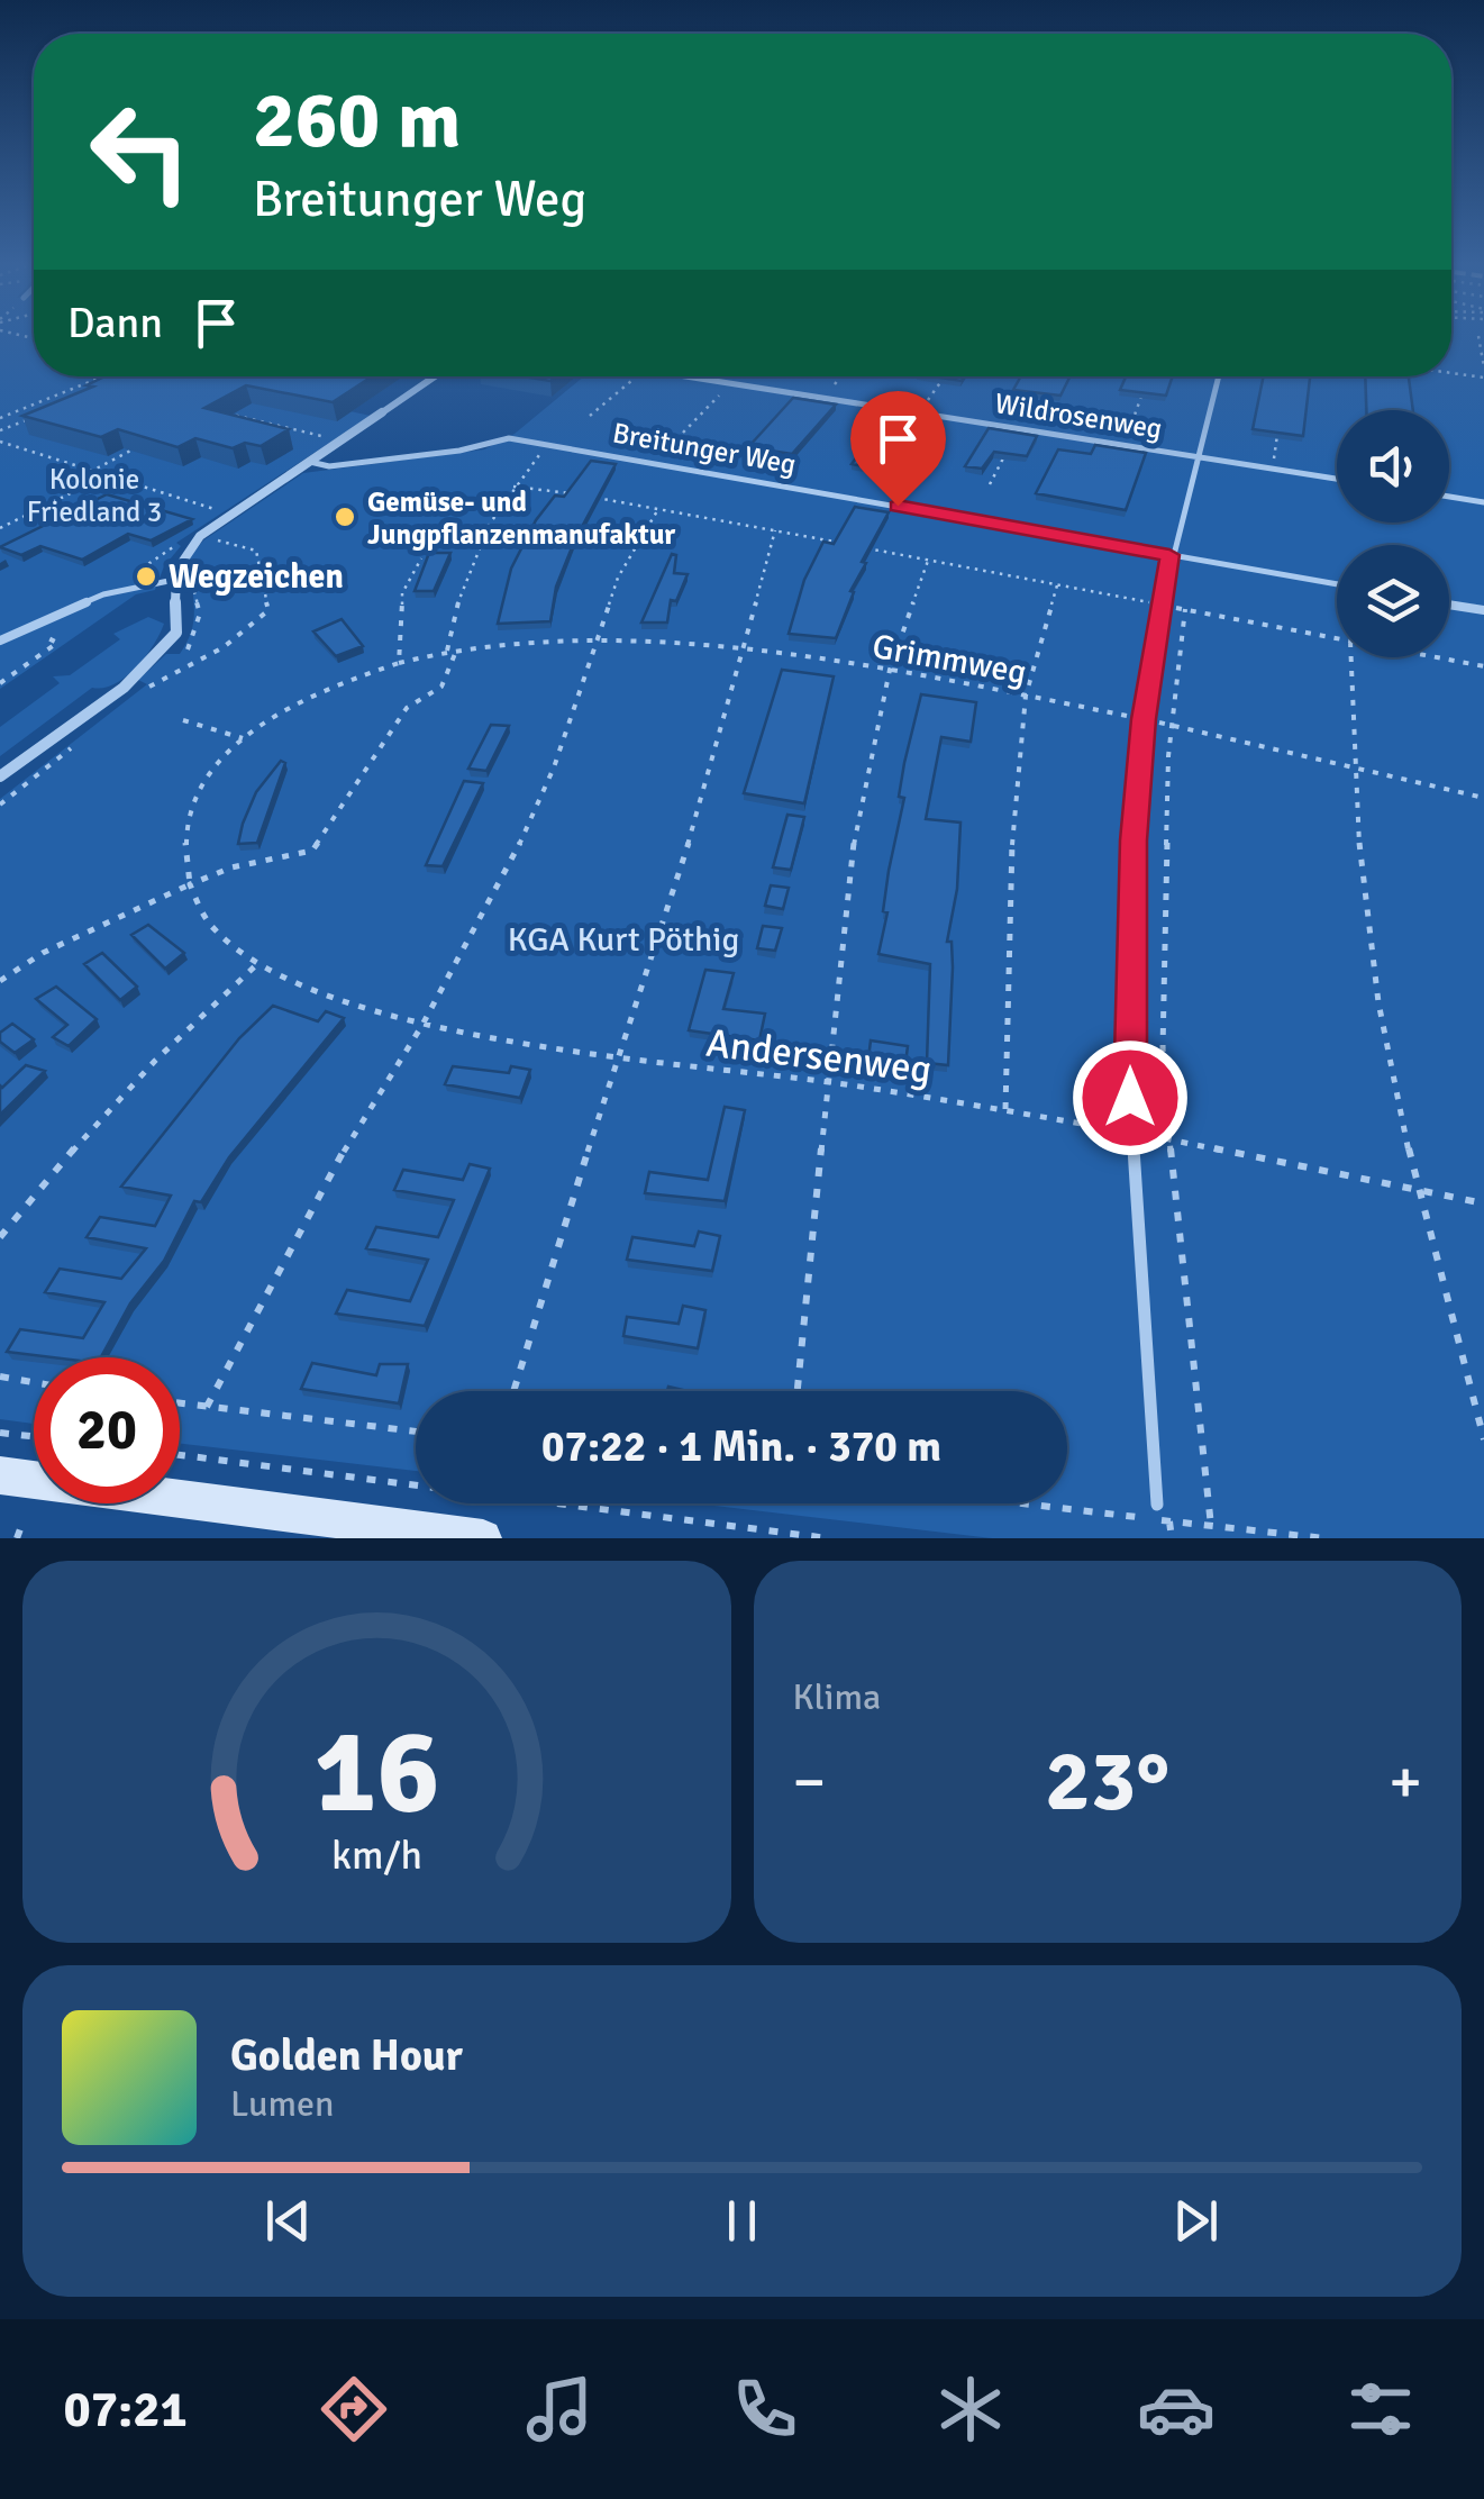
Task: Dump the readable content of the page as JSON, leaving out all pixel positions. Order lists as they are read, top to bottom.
{
  "streets": {
    "lane": ["Wildrosenweg", "Breitunger Weg"],
    "path": ["Grimmweg", "Andersenweg"]
  },
  "crossings": [
    ["Grimmweg", "Andersenweg"]
  ],
  "parks": ["Kolonie Friedland 3", "KGA Kurt Pöthig"],
  "places": ["Gemüse- und Jungpflanzenmanufaktur", "Wegzeichen"],
  "page": {
    "turn": ["260 m", "Breitunger Weg"],
    "then": "Dann",
    "limit": "20",
    "trip": "07:22 · 1 Min. · 370 m",
    "tile": "Klima",
    "heat": ["−", "23°", "+"],
    "song": ["Golden Hour", "Lumen"],
    "tabs": "07:21",
    "gauge": ["16", "km/h"]
  }
}
